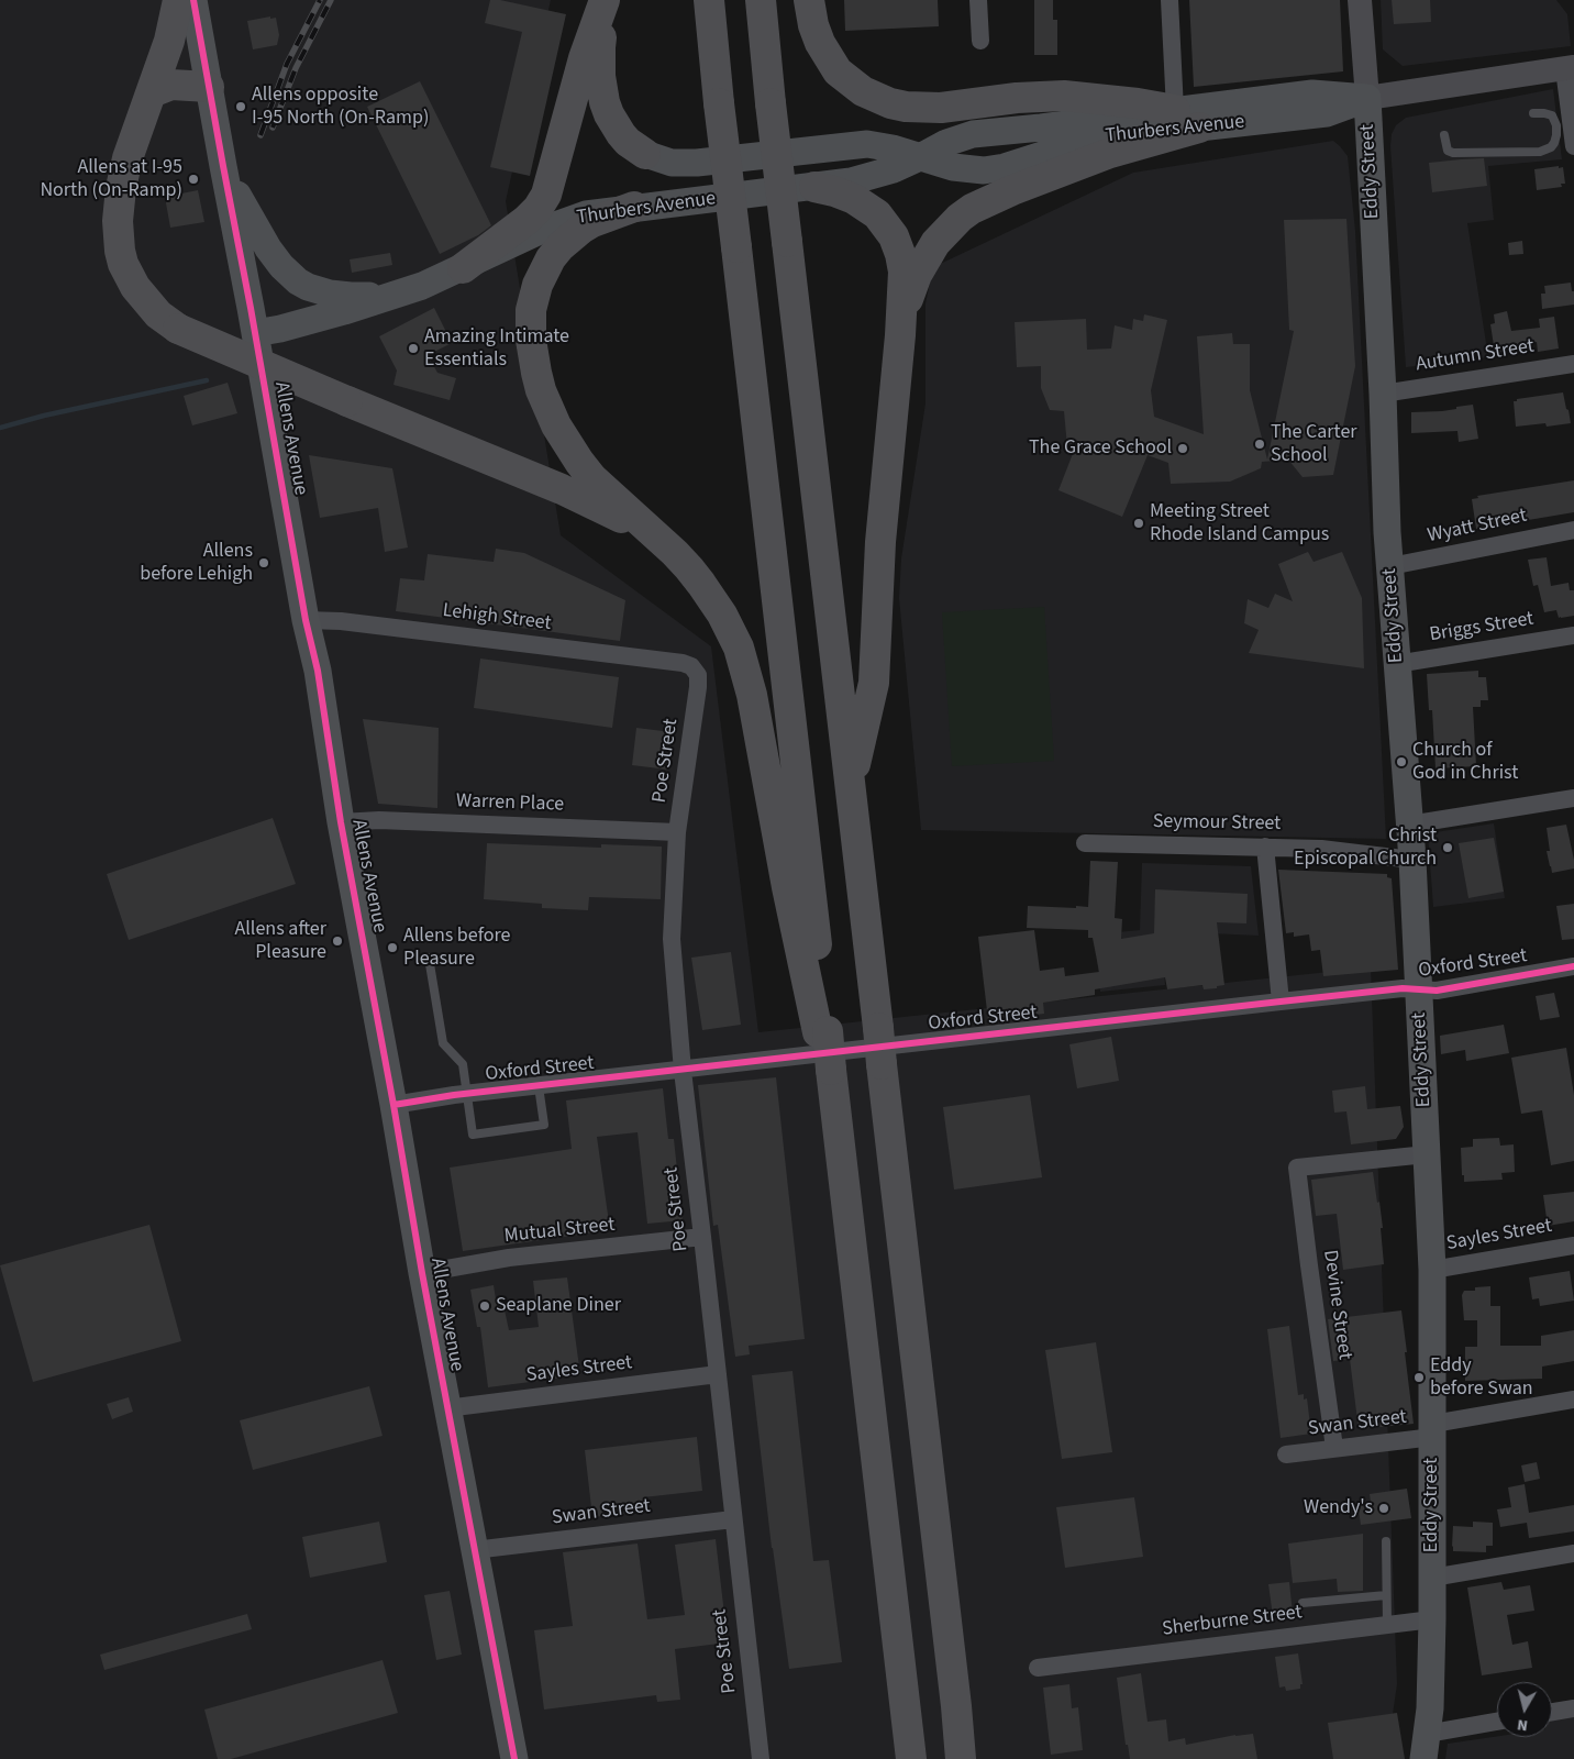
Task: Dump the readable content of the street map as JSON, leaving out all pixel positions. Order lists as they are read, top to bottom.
{
  "streets": {
    "main road": ["Thurbers Avenue", "Eddy Street", "Allens Avenue"],
    "street": [
      "Autumn Street",
      "Wyatt Street",
      "Lehigh Street",
      "Briggs Street",
      "Poe Street",
      "Warren Place",
      "Seymour Street",
      "Oxford Street",
      "Mutual Street",
      "Sayles Street",
      "Devine Street",
      "Swan Street",
      "Sherburne Street"
    ]
  },
  "crossings": [
    ["Thurbers Avenue", "Eddy Street"],
    ["Thurbers Avenue", "Allens Avenue"],
    ["Eddy Street", "Autumn Street"],
    ["Eddy Street", "Wyatt Street"],
    ["Eddy Street", "Briggs Street"],
    ["Eddy Street", "Seymour Street"],
    ["Eddy Street", "Oxford Street"],
    ["Eddy Street", "Sayles Street"],
    ["Eddy Street", "Devine Street"],
    ["Eddy Street", "Swan Street"],
    ["Eddy Street", "Sherburne Street"],
    ["Allens Avenue", "Lehigh Street"],
    ["Allens Avenue", "Warren Place"],
    ["Allens Avenue", "Oxford Street"],
    ["Allens Avenue", "Mutual Street"],
    ["Allens Avenue", "Sayles Street"],
    ["Allens Avenue", "Swan Street"],
    ["Lehigh Street", "Poe Street"],
    ["Poe Street", "Warren Place"],
    ["Poe Street", "Oxford Street"],
    ["Poe Street", "Mutual Street"],
    ["Poe Street", "Sayles Street"],
    ["Poe Street", "Swan Street"],
    ["Devine Street", "Swan Street"]
  ],
  "places": [
    "Allens opposite I-95 North (On-Ramp)",
    "Allens at I-95 North (On-Ramp)",
    "Amazing Intimate Essentials",
    "The Carter School",
    "The Grace School",
    "Meeting Street Rhode Island Campus",
    "Allens before Lehigh",
    "Church of God in Christ",
    "Christ Episcopal Church",
    "Allens after Pleasure",
    "Allens before Pleasure",
    "Seaplane Diner",
    "Eddy before Swan",
    "Wendy's"
  ],
  "north": "bottom"
}
